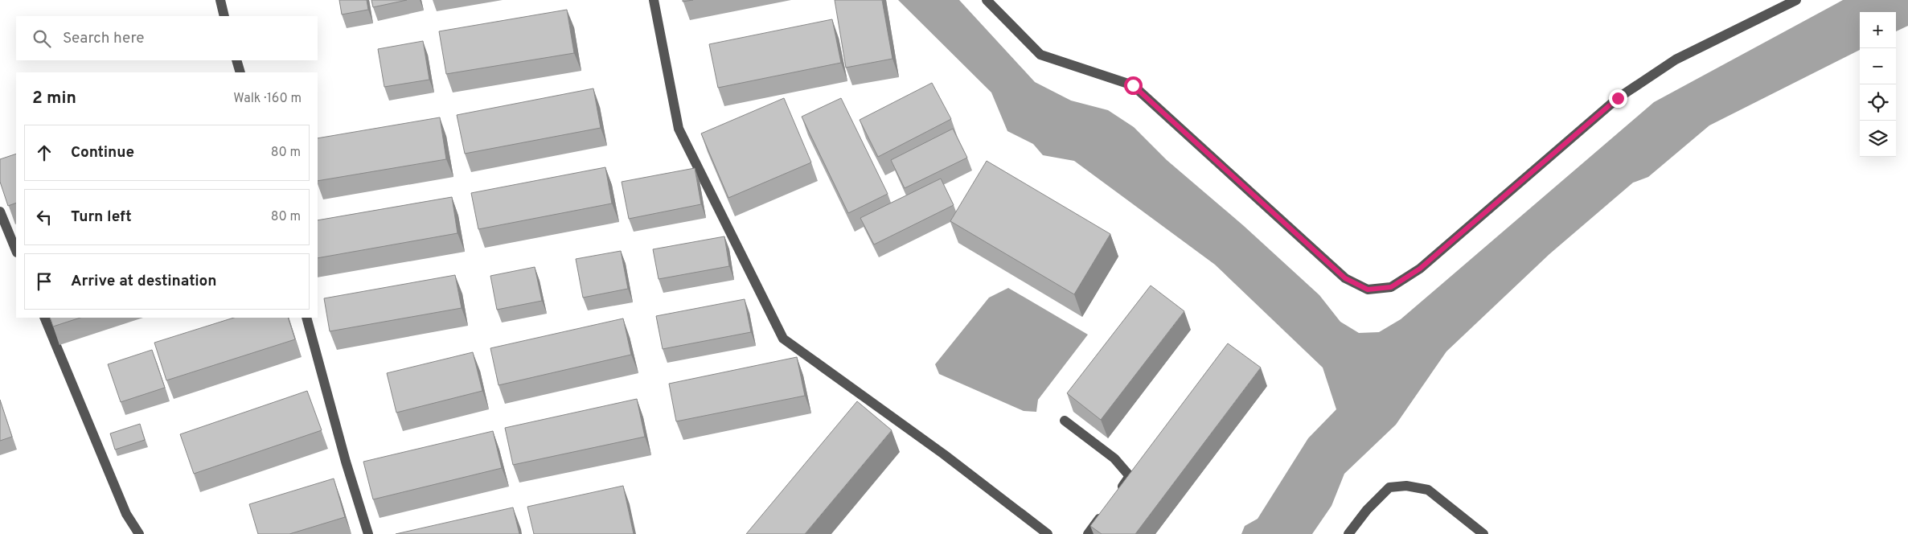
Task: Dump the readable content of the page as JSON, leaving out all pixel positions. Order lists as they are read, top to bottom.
{
  "page": {
    "map_buttons": ["+", "−"],
    "search": "Search here",
    "heading": ["2 min", "Walk · 160 m"],
    "list": [
      ["Continue", "80 m"],
      ["Turn left", "80 m"],
      "Arrive at destination"
    ]
  }
}
